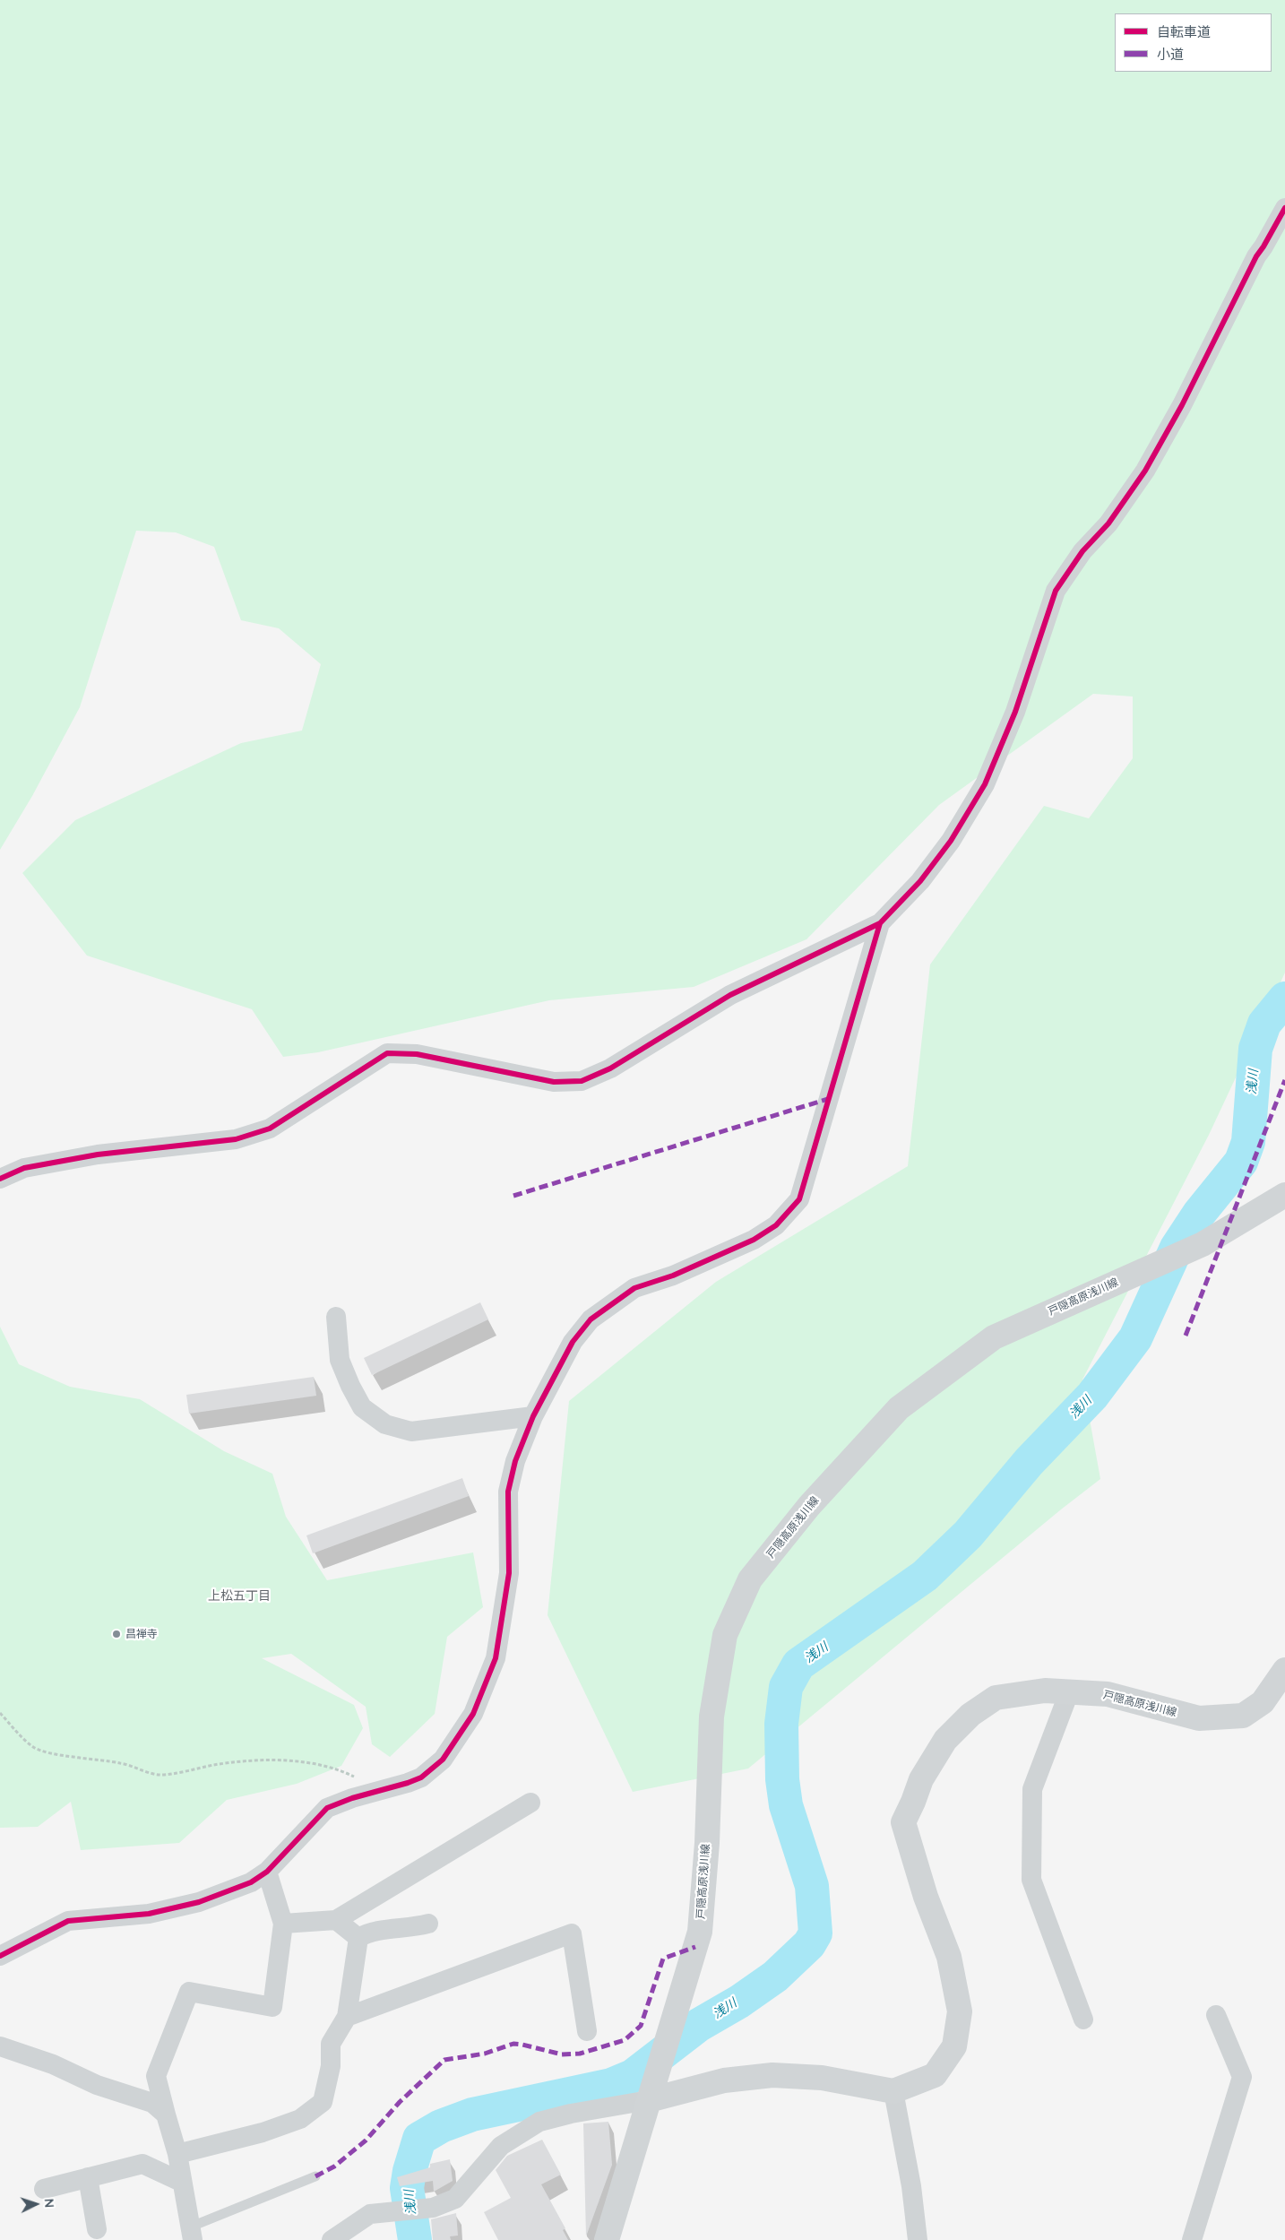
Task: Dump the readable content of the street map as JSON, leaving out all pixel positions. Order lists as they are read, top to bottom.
{
  "streets": {
    "main road": ["戸隠高原浅川線"]
  },
  "districts": ["上松五丁目"],
  "water": ["浅川"],
  "places": ["昌禅寺"],
  "legend": ["自転車道", "小道"],
  "north": "right"
}
